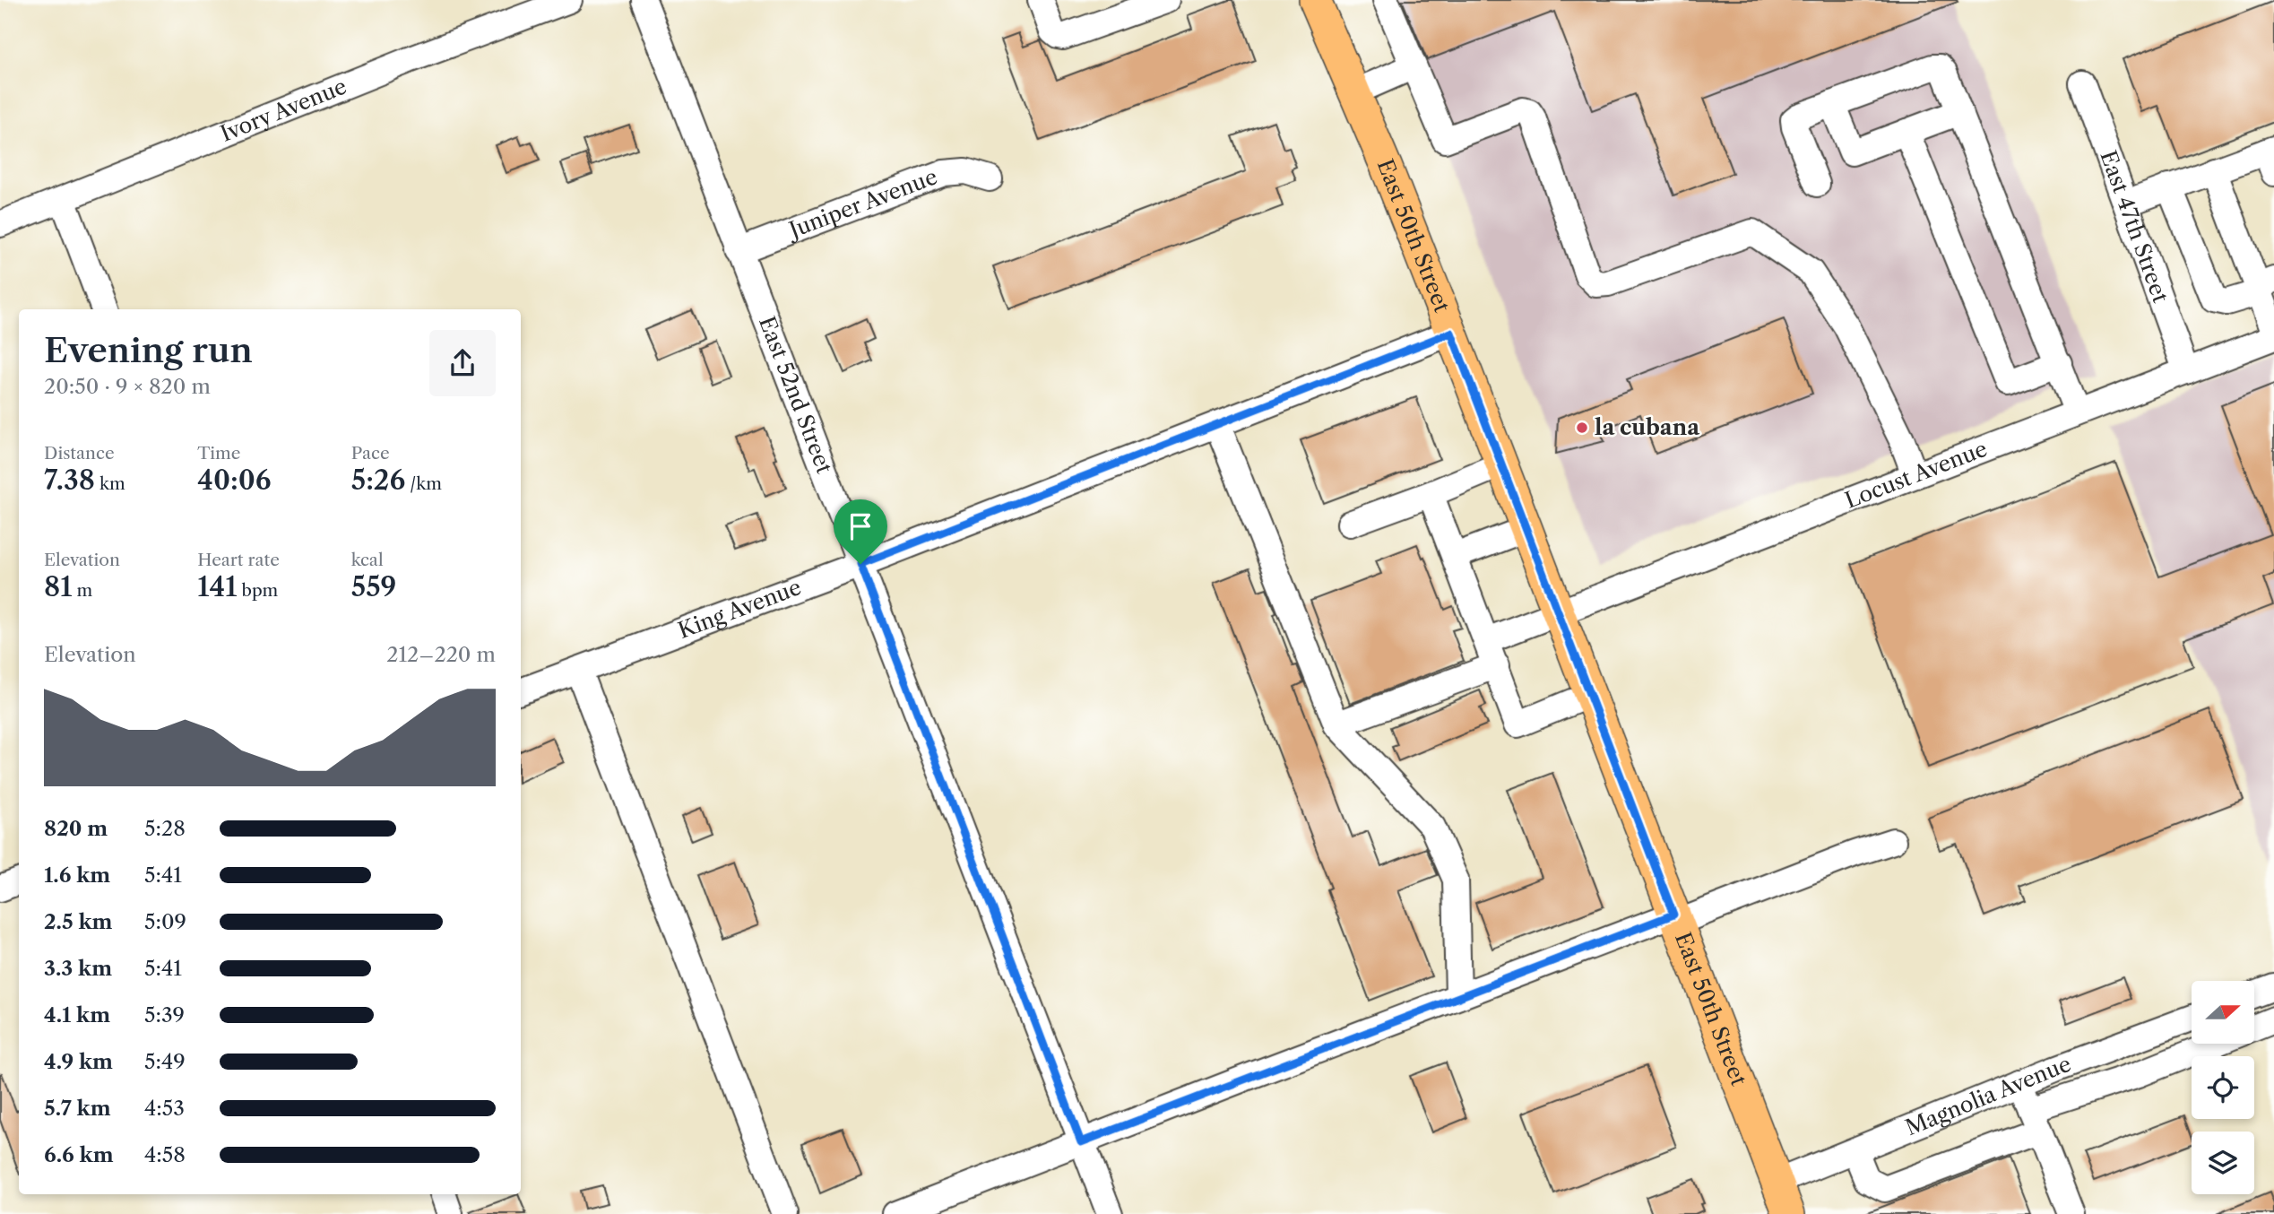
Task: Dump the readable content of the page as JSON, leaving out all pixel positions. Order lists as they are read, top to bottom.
{
  "streets": {
    "main road": ["East 50th Street"],
    "street": [
      "Ivory Avenue",
      "Juniper Avenue",
      "East 47th Street",
      "East 52nd Street",
      "Locust Avenue",
      "King Avenue",
      "Magnolia Avenue"
    ]
  },
  "crossings": [
    ["Juniper Avenue", "East 52nd Street"],
    ["East 47th Street", "Locust Avenue"],
    ["East 50th Street", "Locust Avenue"],
    ["East 50th Street", "King Avenue"],
    ["East 50th Street", "Magnolia Avenue"],
    ["East 52nd Street", "King Avenue"]
  ],
  "places": ["la cubana"],
  "north": "right",
  "page": {
    "heading": ["Evening run", "20:50 · 9 × 820 m"],
    "stats": [
      ["Distance", "7.38 km"],
      ["Time", "40:06"],
      ["Pace", "5:26 /km"],
      ["Elevation", "81 m"],
      ["Heart rate", "141 bpm"],
      ["kcal", "559"]
    ],
    "chart": ["Elevation", "212–220 m"],
    "list": [
      {
        "name": "820 m",
        "note": "5:28"
      },
      {
        "name": "1.6 km",
        "note": "5:41"
      },
      {
        "name": "2.5 km",
        "note": "5:09"
      },
      {
        "name": "3.3 km",
        "note": "5:41"
      },
      {
        "name": "4.1 km",
        "note": "5:39"
      },
      {
        "name": "4.9 km",
        "note": "5:49"
      },
      {
        "name": "5.7 km",
        "note": "4:53"
      },
      {
        "name": "6.6 km",
        "note": "4:58"
      }
    ]
  }
}
